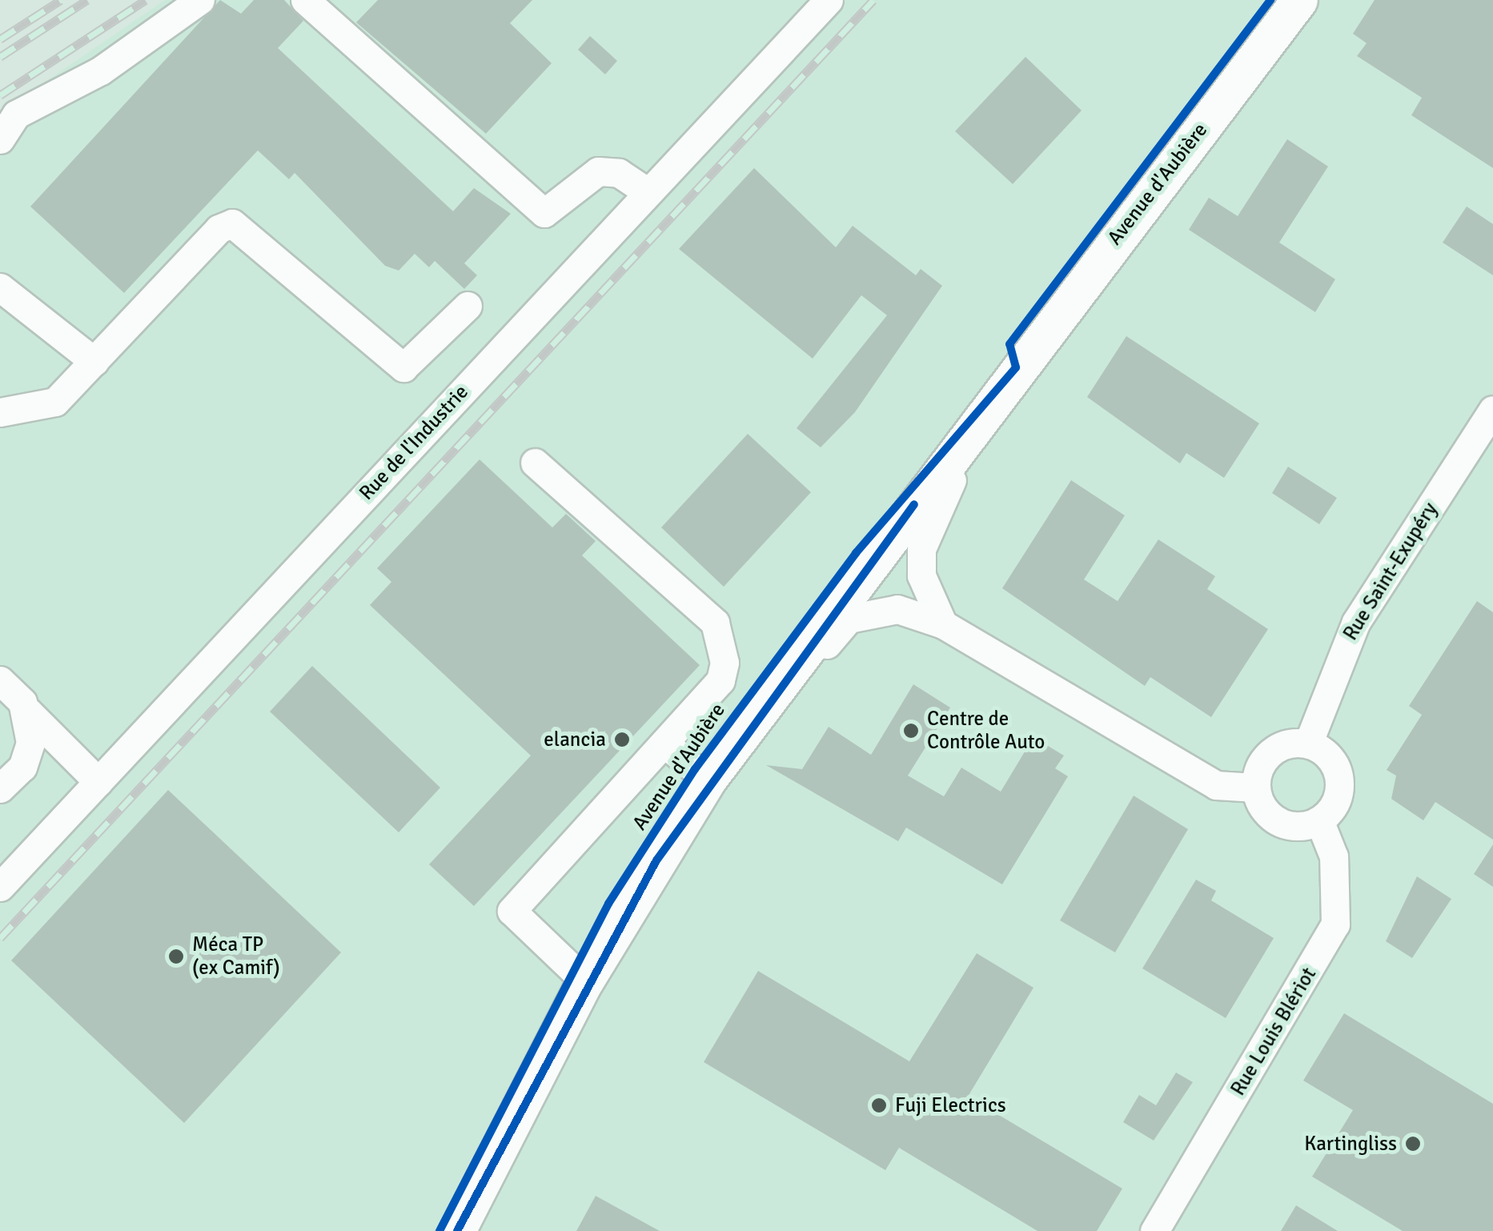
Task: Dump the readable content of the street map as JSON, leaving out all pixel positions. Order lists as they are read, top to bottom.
{
  "streets": {
    "main road": ["Avenue d'Aubière"],
    "street": ["Rue de l'Industrie", "Rue Saint-Exupéry", "Rue Louis Blériot"]
  },
  "crossings": [
    ["Rue Saint-Exupéry", "Rue Louis Blériot"]
  ],
  "places": [
    "Centre de Contrôle Auto",
    "elancia",
    "Méca TP (ex Camif)",
    "Fuji Electrics",
    "Kartingliss"
  ]
}
